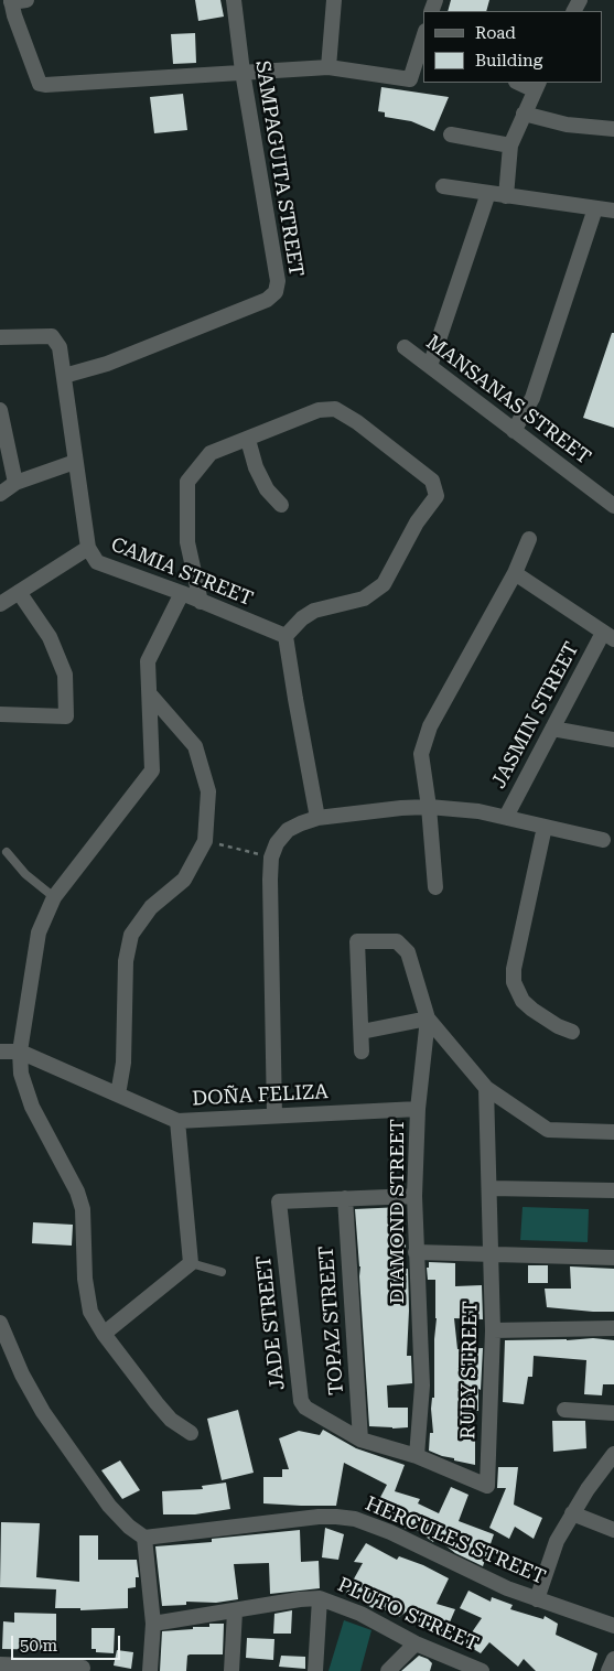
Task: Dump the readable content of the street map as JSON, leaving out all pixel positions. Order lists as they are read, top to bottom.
{
  "streets": {
    "street": [
      "SAMPAGUITA STREET",
      "MANSANAS STREET",
      "CAMIA STREET",
      "JASMIN STREET",
      "DOÑA FELIZA",
      "DIAMOND STREET",
      "TOPAZ STREET",
      "JADE STREET",
      "RUBY STREET",
      "HERCULES STREET",
      "PLUTO STREET"
    ]
  },
  "crossings": [
    ["SAMPAGUITA STREET", "CAMIA STREET"],
    ["DOÑA FELIZA", "DIAMOND STREET"],
    ["DIAMOND STREET", "JADE STREET"],
    ["TOPAZ STREET", "JADE STREET"],
    ["JADE STREET", "RUBY STREET"]
  ],
  "legend": ["Road", "Building"],
  "scale_bar": "50 m"
}
